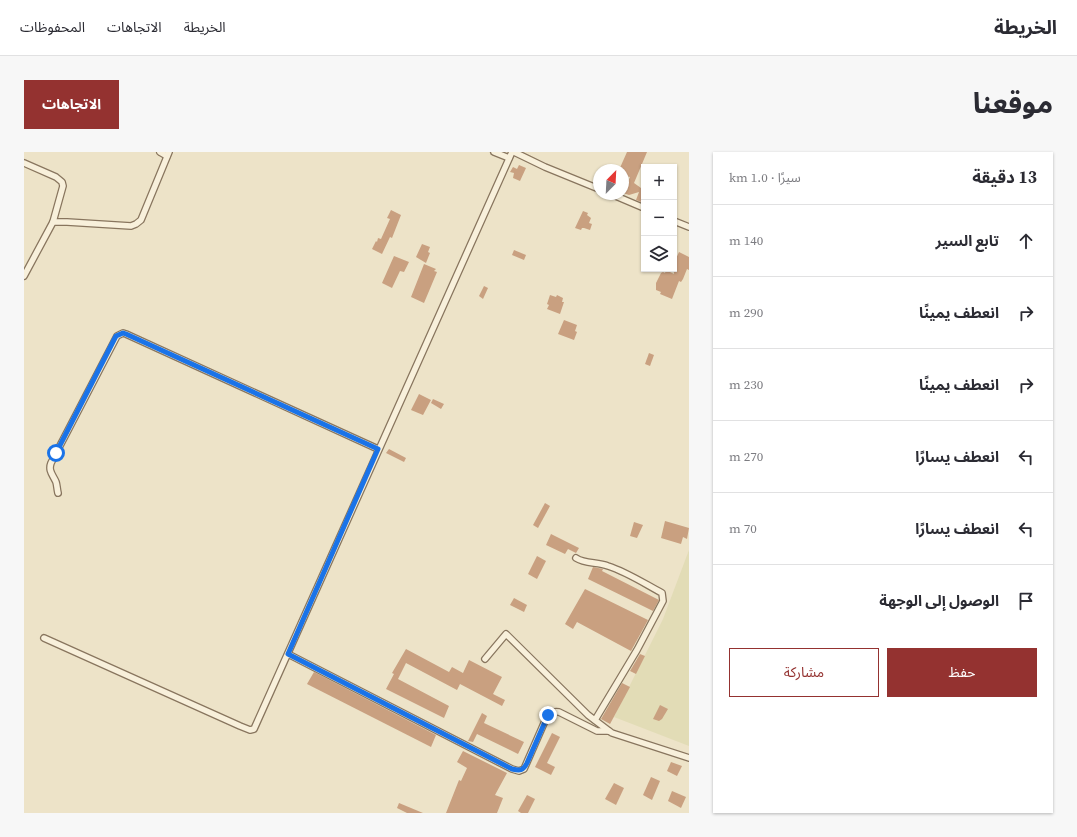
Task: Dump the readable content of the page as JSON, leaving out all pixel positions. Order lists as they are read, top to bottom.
{
  "north": "top right",
  "page": {
    "header": "الخريطة",
    "nav": ["الخريطة", "الاتجاهات", "المحفوظات"],
    "title": "موقعنا",
    "buttons": [
      "الاتجاهات",
      ["حفظ", "مشاركة"]
    ],
    "heading": ["13 دقيقة", "سيرًا · 1.0 km"],
    "map_buttons": ["+", "−"],
    "list": [
      ["تابع السير", "140 m"],
      ["انعطف يمينًا", "290 m"],
      ["انعطف يمينًا", "230 m"],
      ["انعطف يسارًا", "270 m"],
      ["انعطف يسارًا", "70 m"],
      "الوصول إلى الوجهة"
    ]
  }
}
